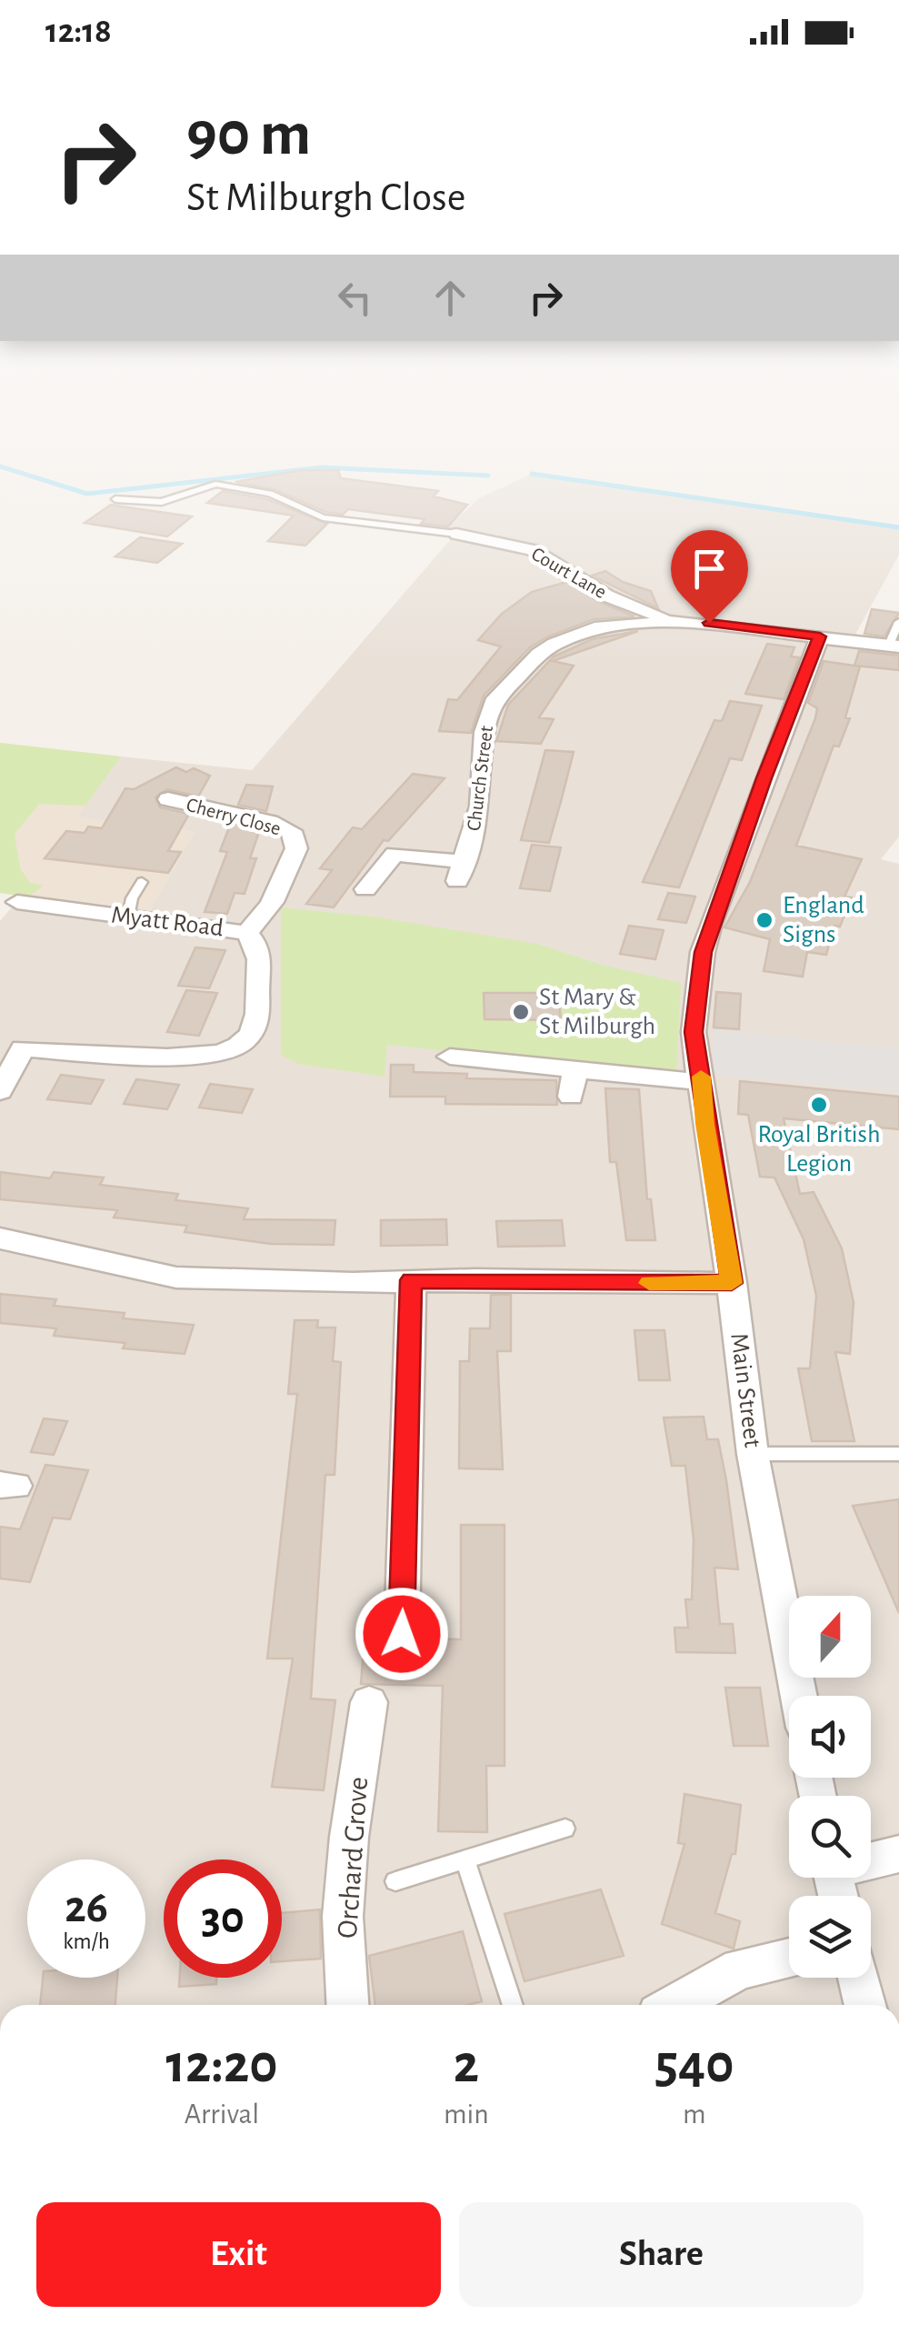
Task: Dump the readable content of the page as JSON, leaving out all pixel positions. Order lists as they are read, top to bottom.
{
  "streets": {
    "street": [
      "Court Lane",
      "Church Street",
      "Cherry Close",
      "Myatt Road",
      "Main Street",
      "Orchard Grove"
    ]
  },
  "crossings": [
    ["Court Lane", "Church Street"],
    ["Church Street", "Main Street"],
    ["Cherry Close", "Myatt Road"]
  ],
  "places": ["England Signs", "St Mary & St Milburgh", "Royal British Legion"],
  "north": "top",
  "page": {
    "status": "12:18",
    "turn": ["90 m", "St Milburgh Close"],
    "speed": "26 km/h",
    "limit": "30",
    "eta": [
      "12:20",
      "Arrival",
      "2",
      "min",
      "540",
      "m"
    ],
    "buttons": ["Exit", "Share"]
  }
}
